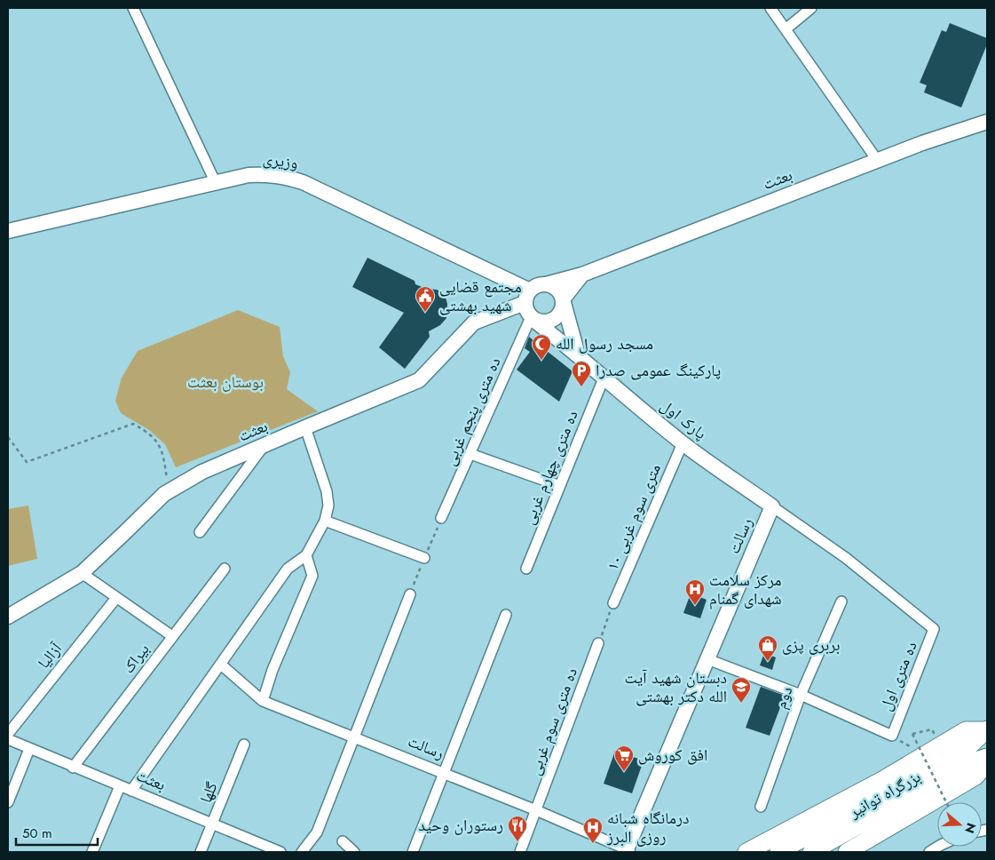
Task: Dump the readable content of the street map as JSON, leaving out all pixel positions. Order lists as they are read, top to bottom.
{
  "streets": {
    "highway": ["بزرگراه توانیر"],
    "main road": [
      "وزیری",
      "بعثت",
      "پارک اول",
      "رسالت"
    ],
    "street": [
      "ده متری پنجم غربی",
      "ده متری چهارم غربی",
      "۱۰ متری سوم غربی",
      "آزالیا",
      "بیراک",
      "ده متری اول",
      "دوم",
      "ده متری سوم غربی",
      "گلها"
    ]
  },
  "crossings": [
    ["وزیری", "بعثت"],
    ["وزیری", "ده متری پنجم غربی"],
    ["وزیری", "پارک اول"],
    ["بعثت", "ده متری پنجم غربی"],
    ["بعثت", "پارک اول"],
    ["بعثت", "بیراک"],
    ["بعثت", "گلها"],
    ["ده متری پنجم غربی", "پارک اول"],
    ["پارک اول", "ده متری چهارم غربی"],
    ["پارک اول", "۱۰ متری سوم غربی"],
    ["پارک اول", "رسالت"],
    ["پارک اول", "ده متری اول"],
    ["رسالت", "ده متری اول"],
    ["رسالت", "ده متری سوم غربی"]
  ],
  "parks": ["بوستان بعثت"],
  "places": {
    "public building": ["مجتمع قضایی شهید بهشتی"],
    "mosque": ["مسجد رسول الله"],
    "parking": ["پارکینگ عمومی صدرا"],
    "hospital": ["مرکز سلامت شهدای گمنام", "درمانگاه شبانه روزی البرز"],
    "shop": ["بربری پزی"],
    "school or university": ["دبستان شهید آیت الله دکتر بهشتی"],
    "supermarket": ["افق کوروش"],
    "restaurant": ["رستوران وحید"]
  },
  "scale_bar": "50 m",
  "north": "right"
}
